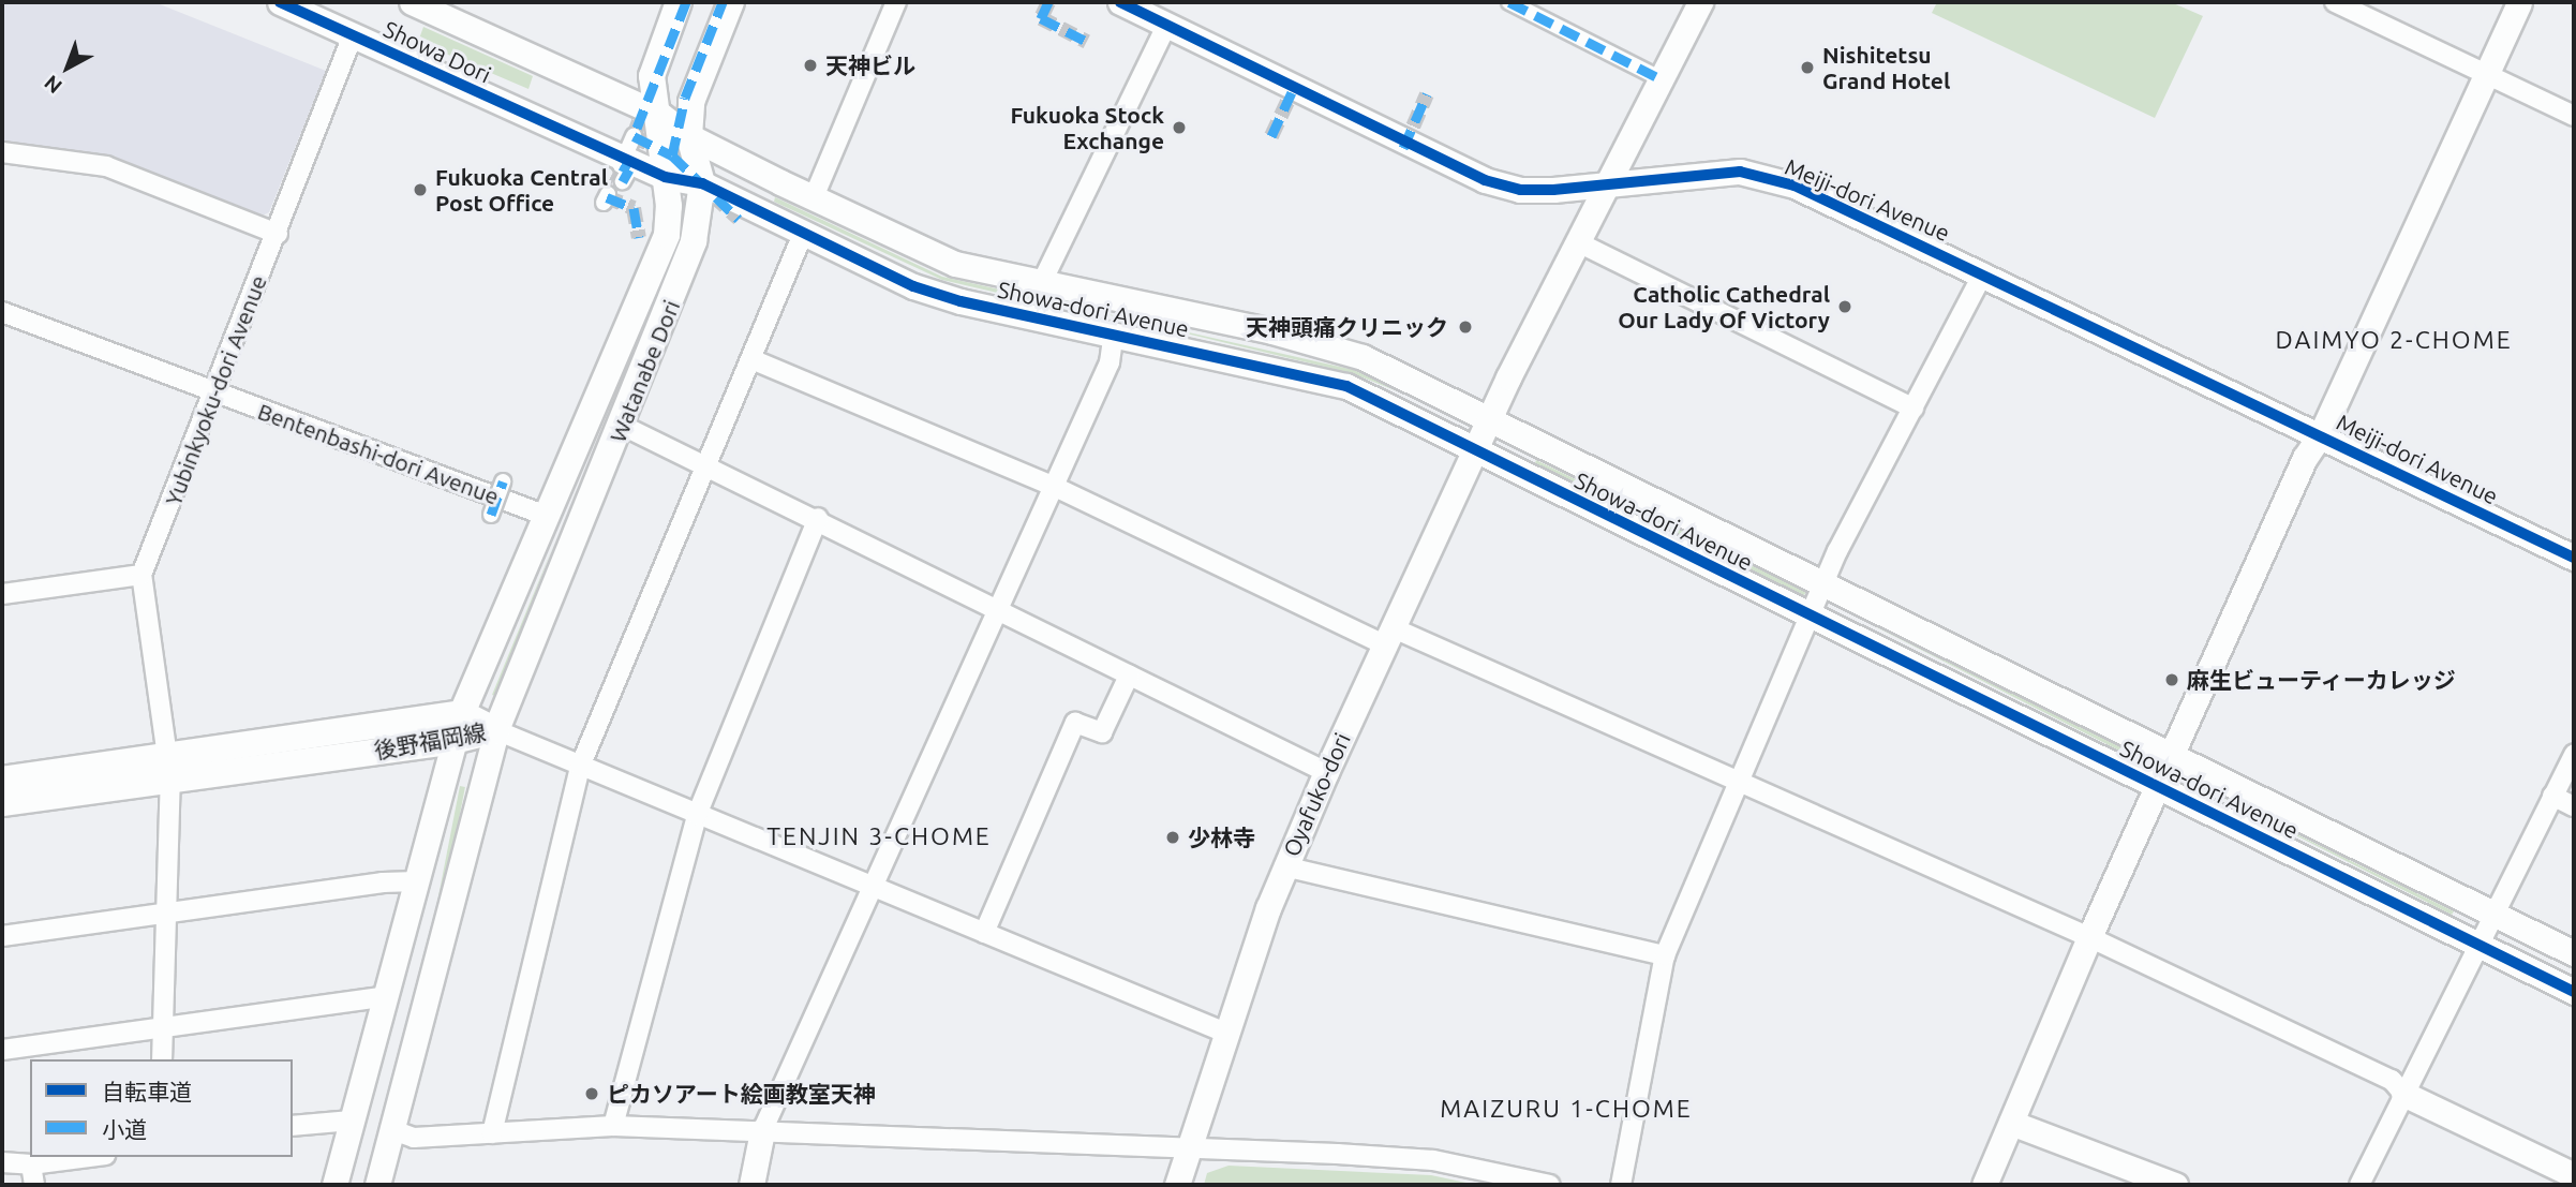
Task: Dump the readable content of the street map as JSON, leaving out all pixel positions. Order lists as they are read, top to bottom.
{
  "streets": {
    "main road": ["Watanabe Dori", "後野福岡線"],
    "street": [
      "Showa Dori",
      "Meiji-dori Avenue",
      "Showa-dori Avenue",
      "Yubinkyoku-dori Avenue",
      "Bentenbashi-dori Avenue",
      "Oyafuko-dori"
    ]
  },
  "crossings": [
    ["Showa Dori", "Yubinkyoku-dori Avenue"],
    ["Meiji-dori Avenue", "Oyafuko-dori"],
    ["Showa-dori Avenue", "Watanabe Dori"],
    ["Showa-dori Avenue", "Oyafuko-dori"],
    ["Watanabe Dori", "Bentenbashi-dori Avenue"],
    ["Watanabe Dori", "後野福岡線"],
    ["Yubinkyoku-dori Avenue", "Bentenbashi-dori Avenue"],
    ["Yubinkyoku-dori Avenue", "後野福岡線"]
  ],
  "districts": ["DAIMYO 2-CHOME", "TENJIN 3-CHOME", "MAIZURU 1-CHOME"],
  "places": [
    "天神ビル",
    "Nishitetsu Grand Hotel",
    "Fukuoka Stock Exchange",
    "Fukuoka Central Post Office",
    "Catholic Cathedral Our Lady Of Victory",
    "天神頭痛クリニック",
    "麻生ビューティーカレッジ",
    "少林寺",
    "ピカソアート絵画教室天神"
  ],
  "legend": ["自転車道", "小道"],
  "north": "bottom left"
}
